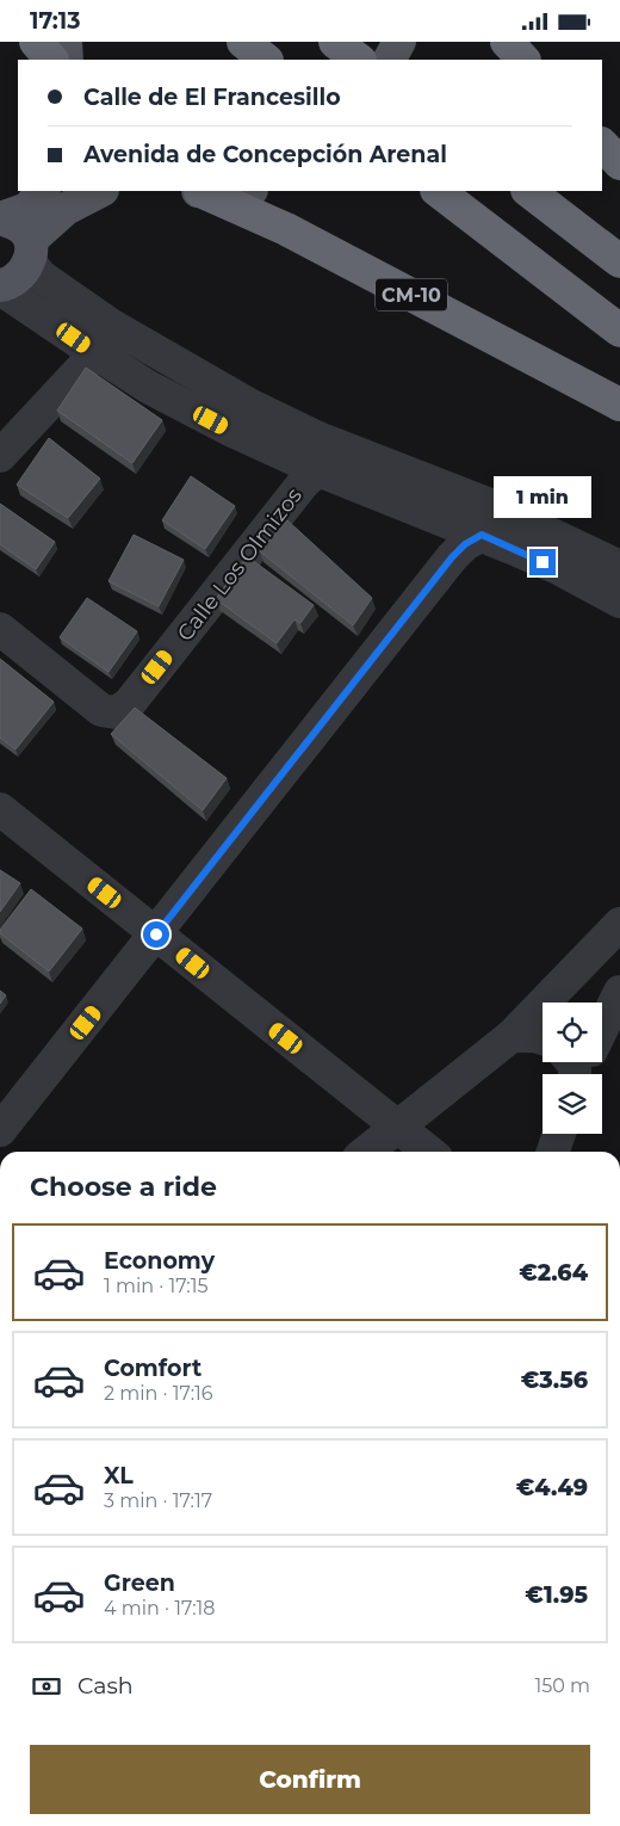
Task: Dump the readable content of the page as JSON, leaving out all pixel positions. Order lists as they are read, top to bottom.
{
  "streets": {
    "highway": ["CM-10"],
    "street": ["Calle Los Olmizos"]
  },
  "page": {
    "status": "17:13",
    "banner": ["Calle de El Francesillo", "Avenida de Concepción Arenal"],
    "bubble": "1 min",
    "heading": "Choose a ride",
    "list": [
      {
        "name": "Economy",
        "note": "1 min · 17:15",
        "value": "€2.64"
      },
      {
        "name": "Comfort",
        "note": "2 min · 17:16",
        "value": "€3.56"
      },
      {
        "name": "XL",
        "note": "3 min · 17:17",
        "value": "€4.49"
      },
      {
        "name": "Green",
        "note": "4 min · 17:18",
        "value": "€1.95"
      }
    ],
    "pay": ["Cash", "150 m"],
    "buttons": "Confirm"
  }
}
